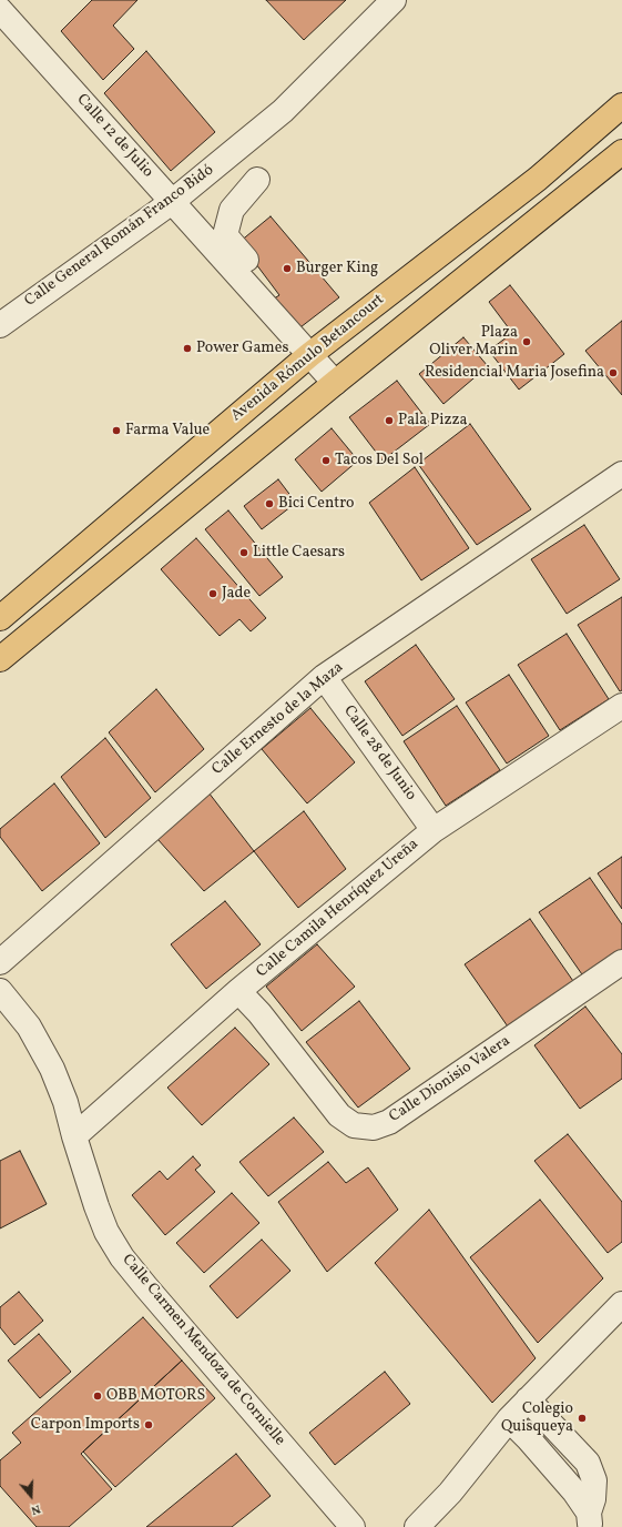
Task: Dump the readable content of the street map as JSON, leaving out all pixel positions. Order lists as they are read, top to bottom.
{
  "streets": {
    "main road": ["Avenida Rómulo Betancourt"],
    "street": [
      "Calle 12 de Julio",
      "Calle General Román Franco Bidó",
      "Calle Ernesto de la Maza",
      "Calle 28 de Junio",
      "Calle Camila Henríquez Ureña",
      "Calle Dionisio Valera",
      "Calle Carmen Mendoza de Cornielle"
    ]
  },
  "crossings": [
    ["Calle 12 de Julio", "Calle General Román Franco Bidó"],
    ["Calle 12 de Julio", "Avenida Rómulo Betancourt"],
    ["Calle Ernesto de la Maza", "Calle 28 de Junio"],
    ["Calle 28 de Junio", "Calle Camila Henríquez Ureña"],
    ["Calle Camila Henríquez Ureña", "Calle Dionisio Valera"],
    ["Calle Camila Henríquez Ureña", "Calle Carmen Mendoza de Cornielle"]
  ],
  "places": [
    "Burger King",
    "Plaza Oliver Marin",
    "Power Games",
    "Residencial Maria Josefina",
    "Pala Pizza",
    "Farma Value",
    "Tacos Del Sol",
    "Bici Centro",
    "Little Caesars",
    "Jade",
    "OBB MOTORS",
    "Colegio Quisqueya",
    "Carpon Imports"
  ],
  "north": "bottom"
}
